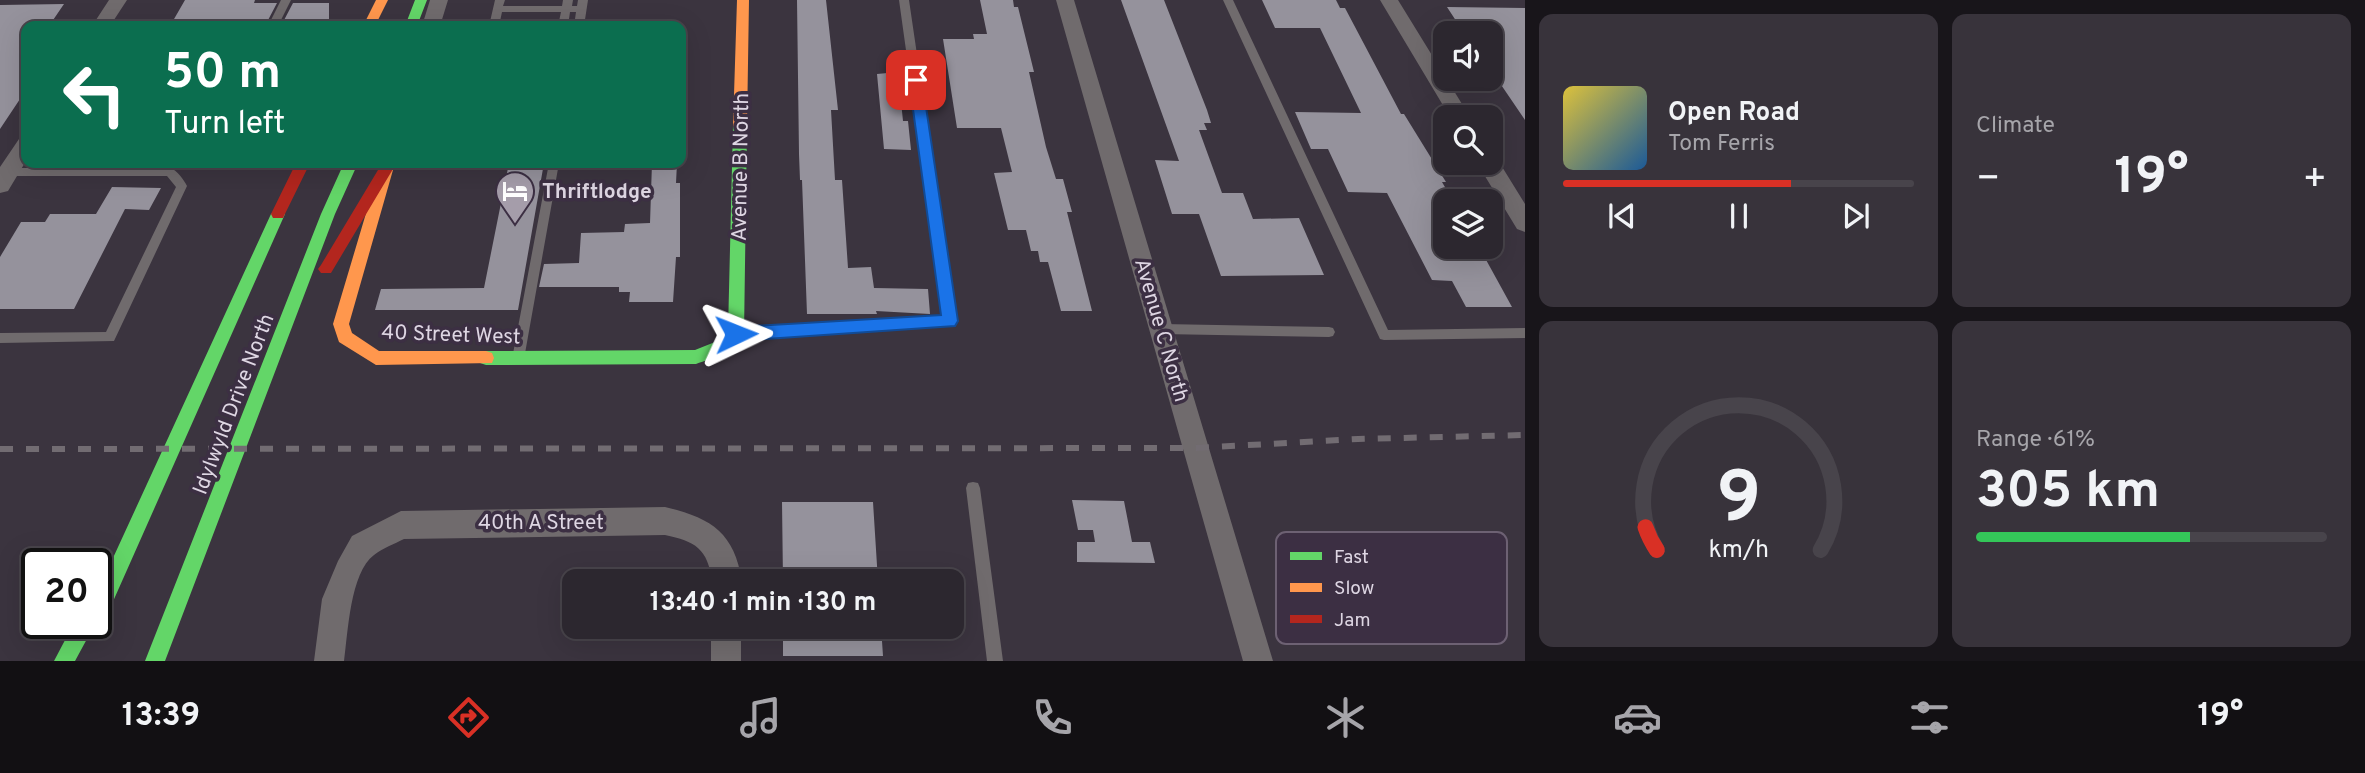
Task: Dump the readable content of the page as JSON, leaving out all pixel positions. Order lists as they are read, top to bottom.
{
  "streets": {
    "main road": ["Avenue B North", "40 Street West", "Idylwyld Drive North"],
    "street": ["Avenue C North", "40th A Street"]
  },
  "crossings": [
    ["Avenue B North", "40 Street West"]
  ],
  "places": {
    "hotel": ["Thriftlodge"]
  },
  "legend": ["Fast", "Slow", "Jam"],
  "page": {
    "tile": [
      "Climate",
      ["Range · 61%", "305 km"]
    ],
    "turn": ["50 m", "Turn left"],
    "song": ["Open Road", "Tom Ferris"],
    "heat": ["−", "19°", "+"],
    "limit": "20",
    "trip": "13:40 · 1 min · 130 m",
    "tabs": ["13:39", "19°"],
    "gauge": ["9", "km/h"]
  }
}
